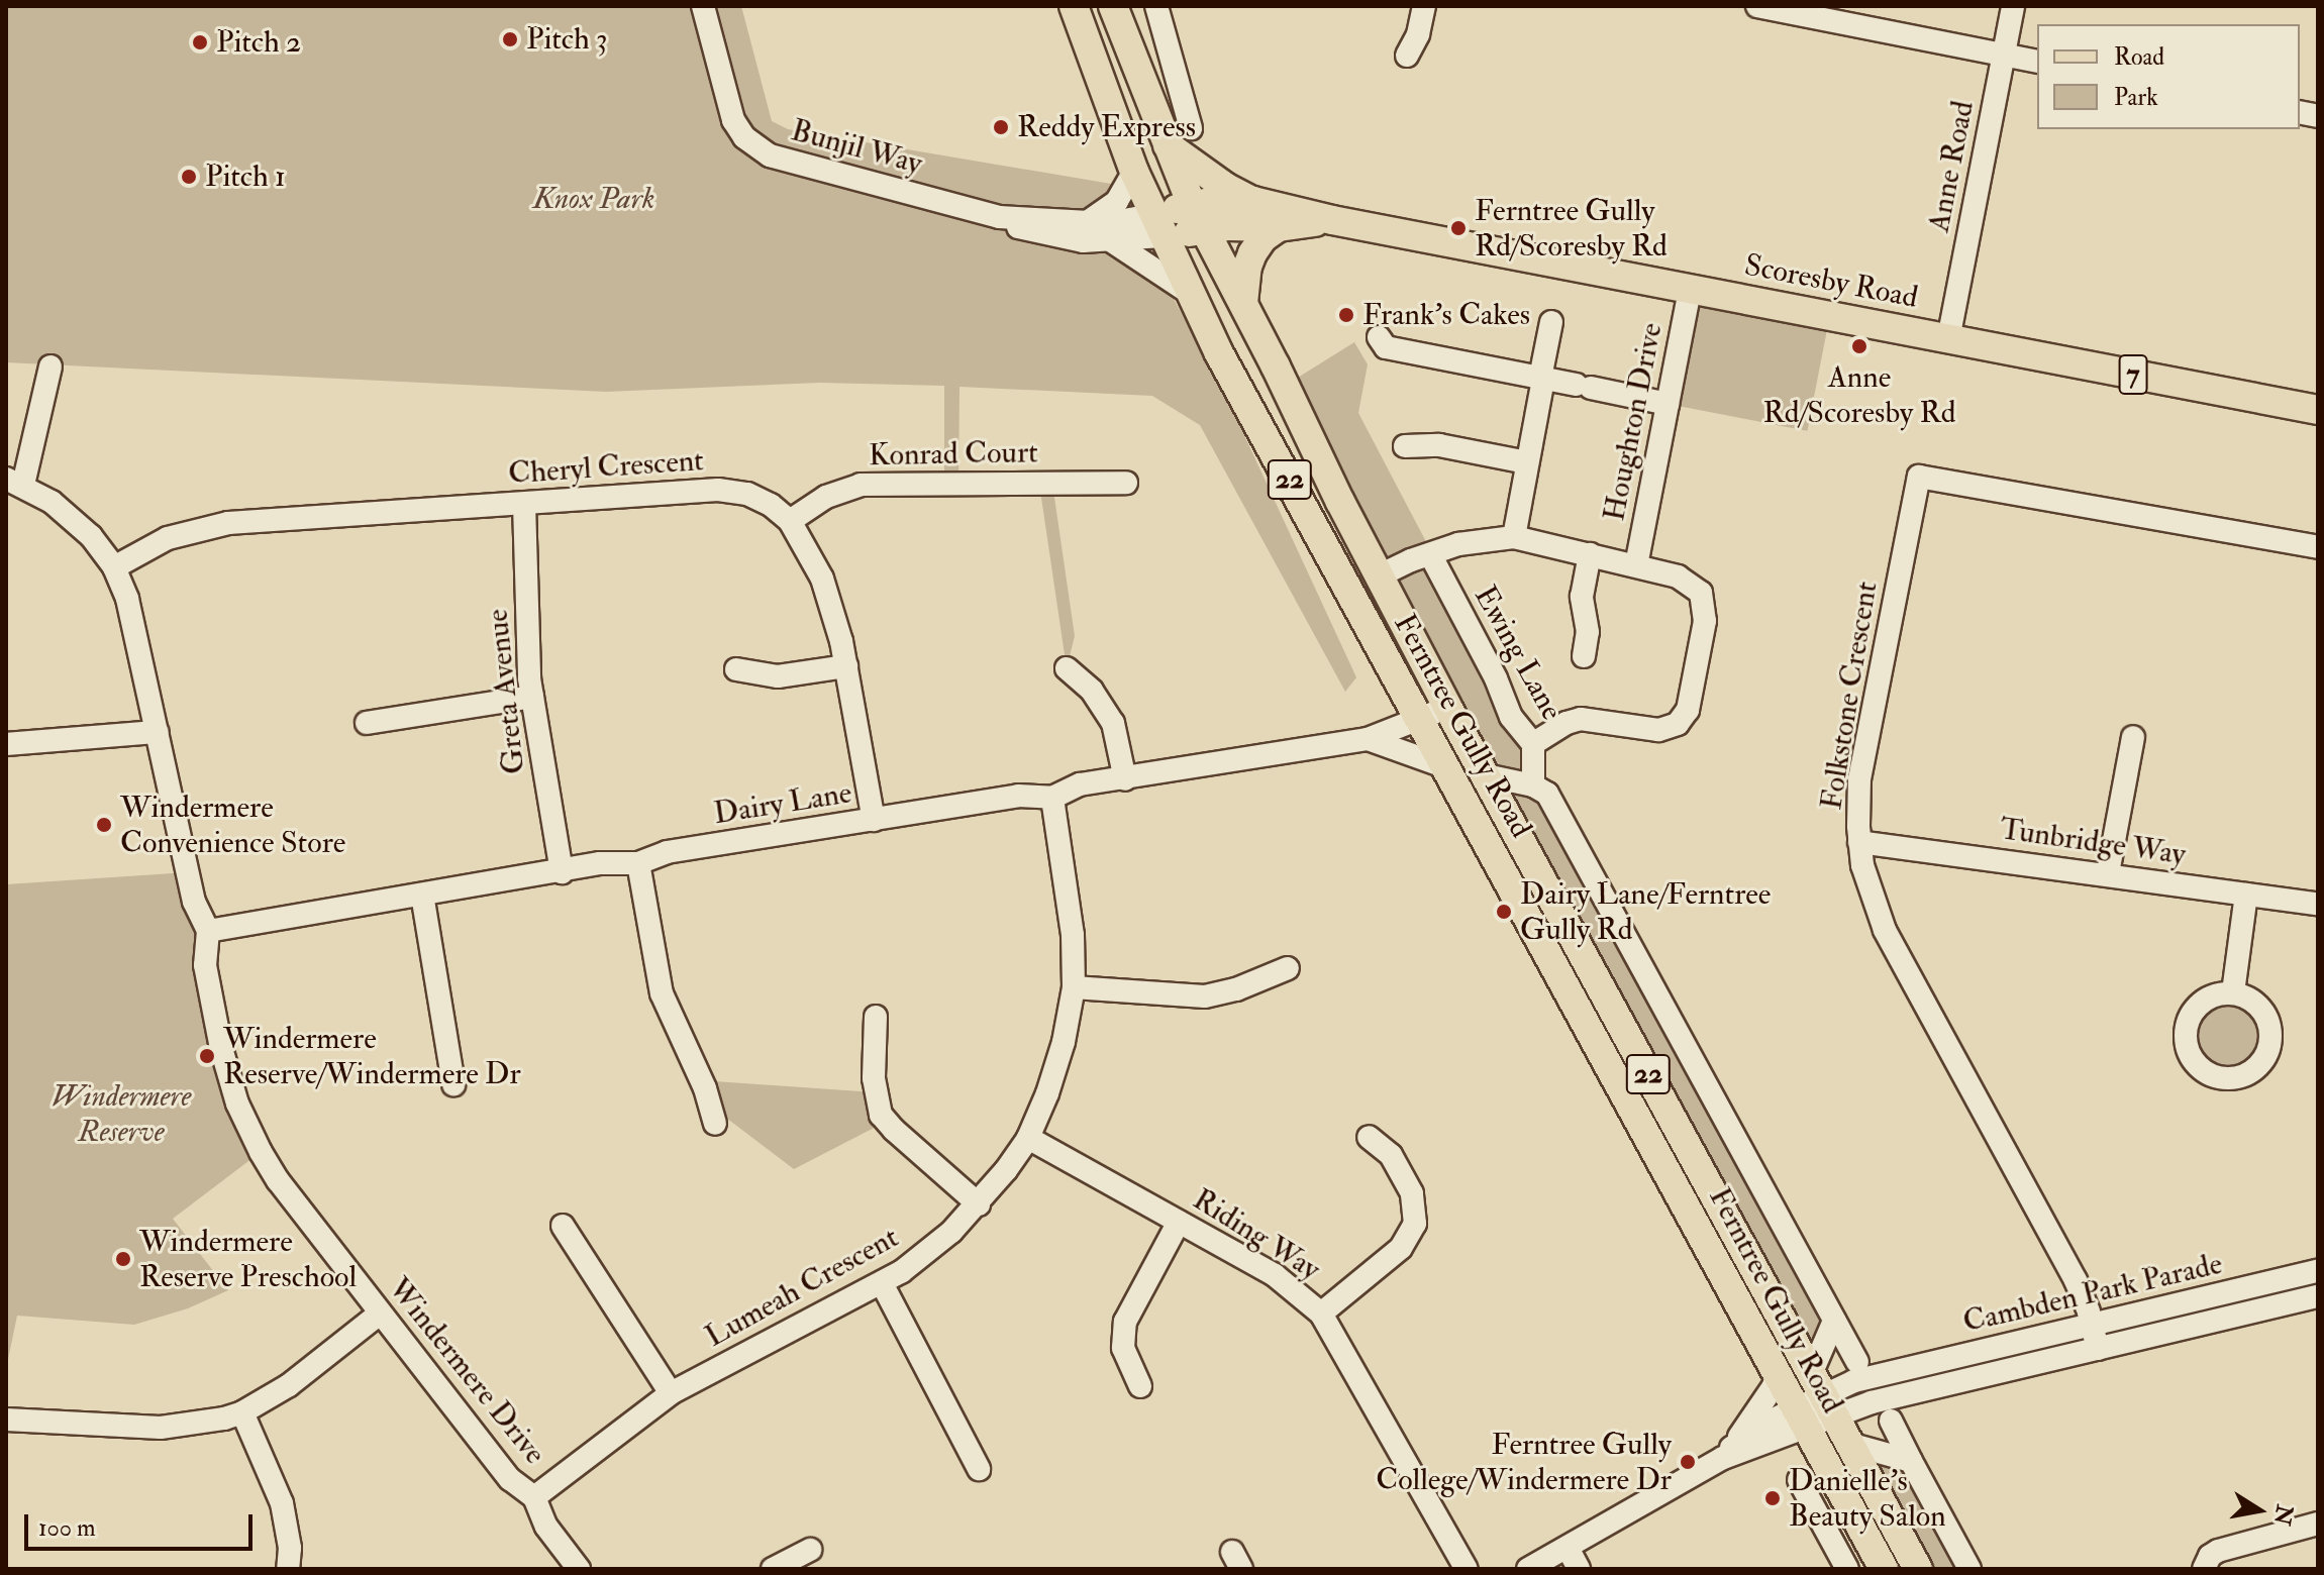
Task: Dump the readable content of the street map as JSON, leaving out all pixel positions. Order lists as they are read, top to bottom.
{
  "streets": {
    "main road": [
      "Scoresby Road",
      "7",
      "22",
      "Ferntree Gully Road"
    ],
    "street": [
      "Bunjil Way",
      "Anne Road",
      "Houghton Drive",
      "Konrad Court",
      "Cheryl Crescent",
      "Ewing Lane",
      "Greta Avenue",
      "Folkstone Crescent",
      "Dairy Lane",
      "Tunbridge Way",
      "Riding Way",
      "Lumeah Crescent",
      "Cambden Park Parade",
      "Windermere Drive"
    ]
  },
  "crossings": [
    ["Bunjil Way", "7"],
    ["Bunjil Way", "Ferntree Gully Road"],
    ["Anne Road", "Scoresby Road"],
    ["Scoresby Road", "7"],
    ["Scoresby Road", "Houghton Drive"],
    ["Scoresby Road", "Ferntree Gully Road"],
    ["7", "Ferntree Gully Road"],
    ["Konrad Court", "Cheryl Crescent"],
    ["Cheryl Crescent", "Greta Avenue"],
    ["Cheryl Crescent", "Dairy Lane"],
    ["Cheryl Crescent", "Windermere Drive"],
    ["Ewing Lane", "Ferntree Gully Road"],
    ["Greta Avenue", "Dairy Lane"],
    ["Folkstone Crescent", "Tunbridge Way"],
    ["Folkstone Crescent", "Cambden Park Parade"],
    ["Ferntree Gully Road", "Dairy Lane"],
    ["Ferntree Gully Road", "Cambden Park Parade"],
    ["Dairy Lane", "Lumeah Crescent"],
    ["Dairy Lane", "Windermere Drive"],
    ["Riding Way", "Lumeah Crescent"],
    ["Lumeah Crescent", "Windermere Drive"]
  ],
  "parks": ["Knox Park", "Windermere Reserve"],
  "places": [
    "Pitch 3",
    "Pitch 2",
    "Reddy Express",
    "Pitch 1",
    "Ferntree Gully Rd/Scoresby Rd",
    "Frank's Cakes",
    "Anne Rd/Scoresby Rd",
    "Windermere Convenience Store",
    "Dairy Lane/Ferntree Gully Rd",
    "Windermere Reserve/Windermere Dr",
    "Windermere Reserve Preschool",
    "Ferntree Gully College/Windermere Dr",
    "Danielle's Beauty Salon"
  ],
  "legend": ["Road", "Park"],
  "scale_bar": "100 m",
  "north": "right"
}
